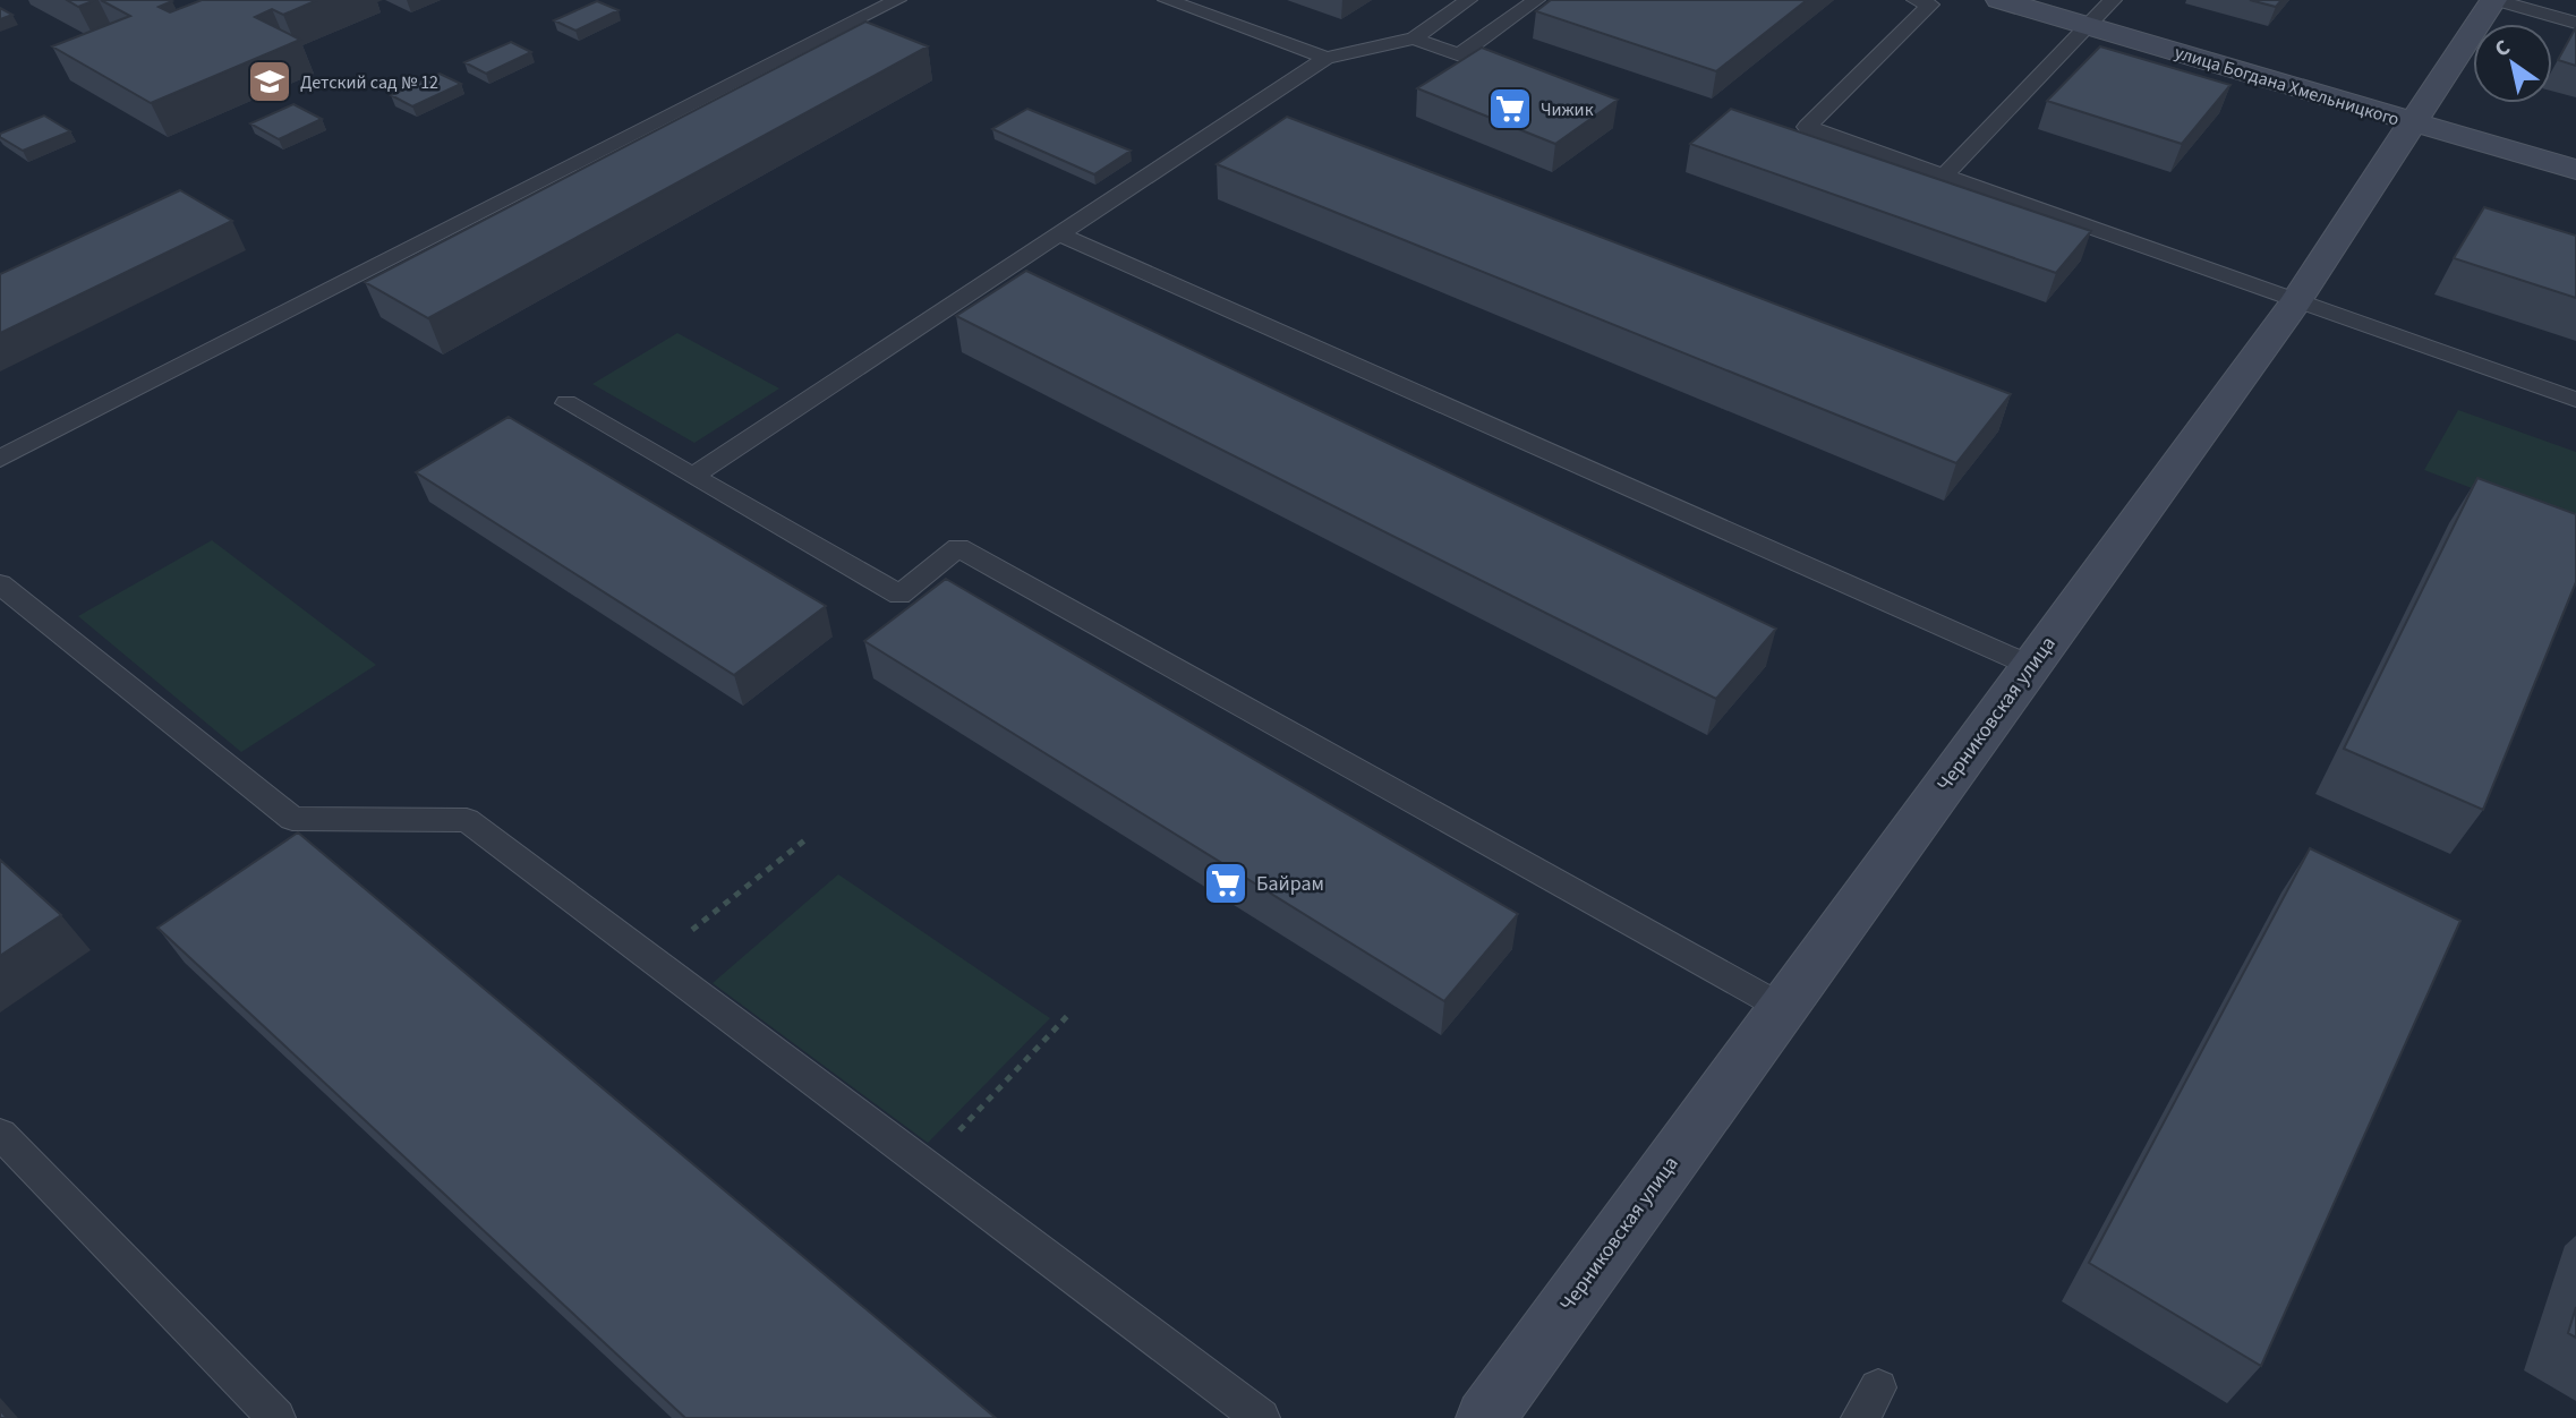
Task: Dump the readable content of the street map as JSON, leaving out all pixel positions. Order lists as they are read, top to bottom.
{
  "streets": {
    "street": ["улица Богдана Хмельницкого", "Черниковская улица"]
  },
  "crossings": [
    ["улица Богдана Хмельницкого", "Черниковская улица"]
  ],
  "places": {
    "school or university": ["Детский сад № 12"],
    "supermarket": ["Чижик", "Байрам"]
  },
  "north": "top left"
}
